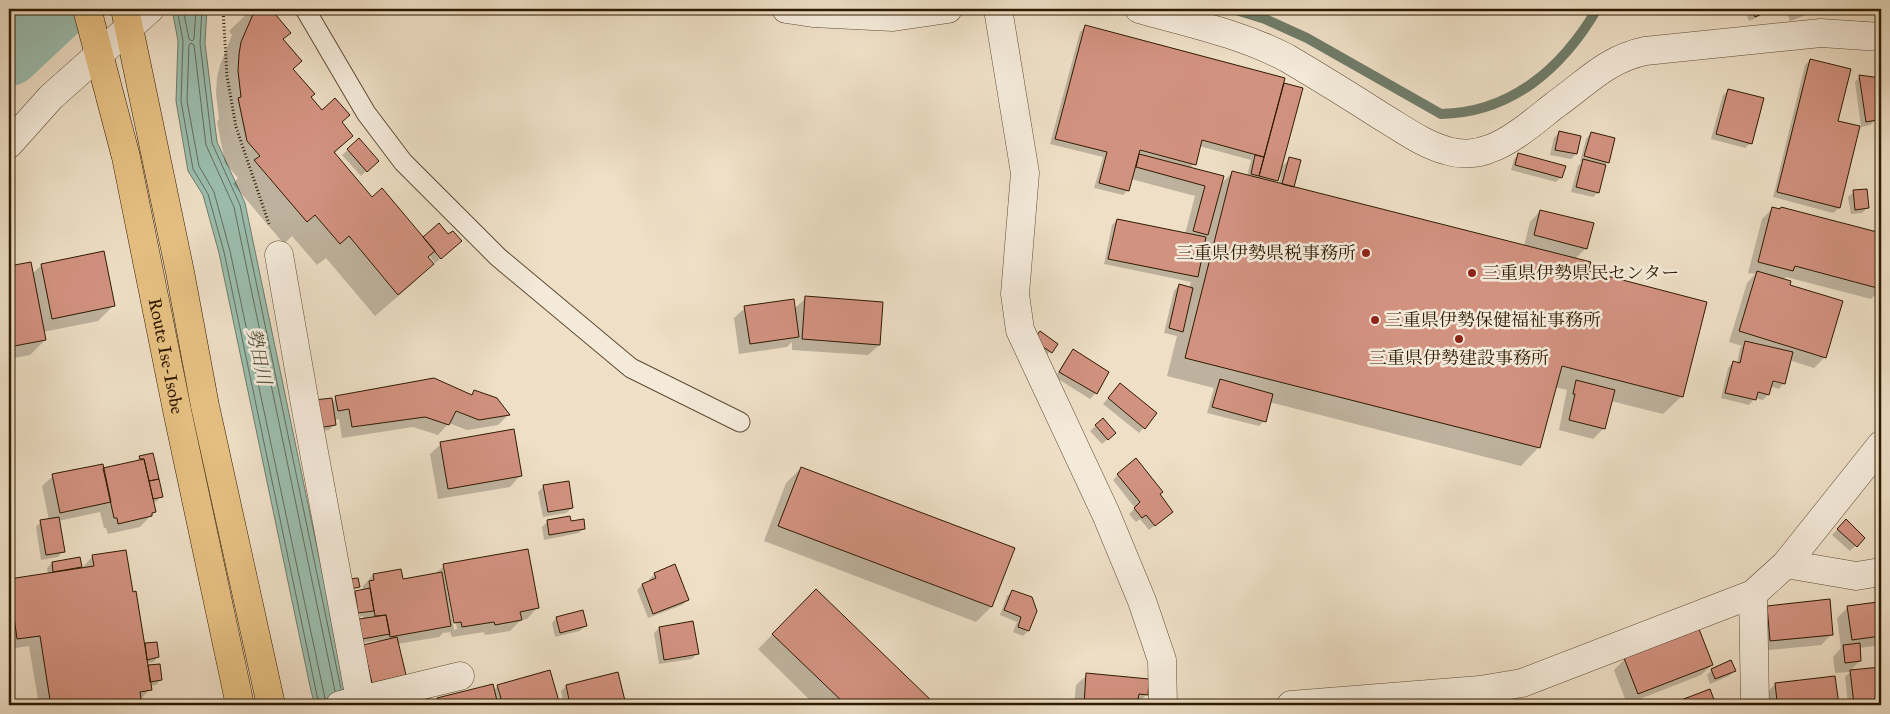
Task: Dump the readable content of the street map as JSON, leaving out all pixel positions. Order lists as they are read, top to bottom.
{
  "streets": {
    "main road": ["Route Ise-Isobe"]
  },
  "water": ["勢田川"],
  "places": [
    "三重県伊勢県税事務所",
    "三重県伊勢県民センター",
    "三重県伊勢保健福祉事務所",
    "三重県伊勢建設事務所"
  ]
}
